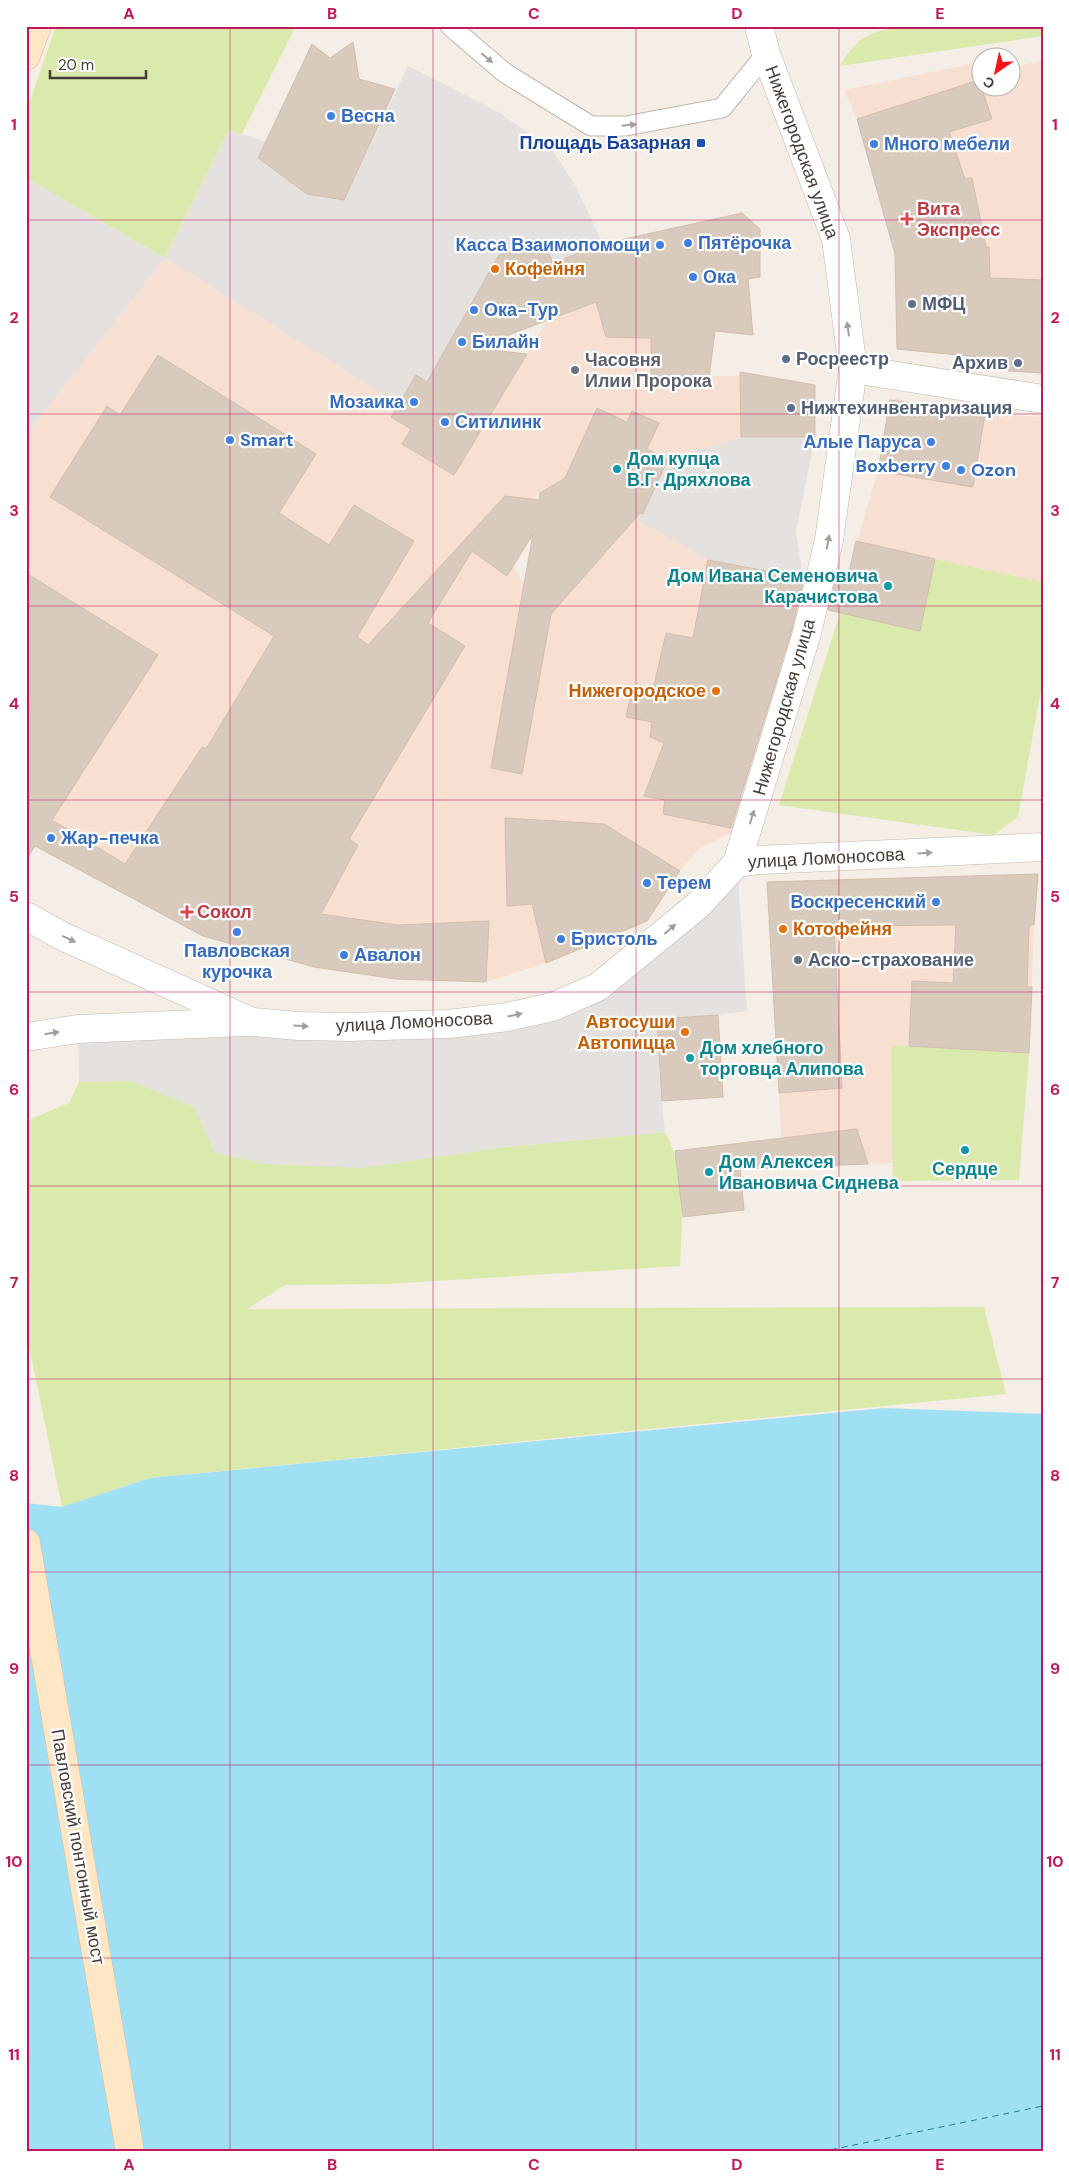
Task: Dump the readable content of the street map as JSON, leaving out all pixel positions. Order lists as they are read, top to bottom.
{
  "streets": {
    "main road": ["Павловский понтонный мост"],
    "street": ["Нижегородская улица", "улица Ломоносова"]
  },
  "crossings": [
    ["Нижегородская улица", "улица Ломоносова"]
  ],
  "one_way": ["Нижегородская улица", "улица Ломоносова"],
  "places": {
    "other": [
      "Весна",
      "Много мебели",
      "Пятёрочка",
      "Касса Взаимопомощи",
      "Кофейня",
      "Ока",
      "МФЦ",
      "Ока-Тур",
      "Билайн",
      "Росреестр",
      "Архив",
      "Часовня Илии Пророка",
      "Мозаика",
      "Нижтехинвентаризация",
      "Ситилинк",
      "Smart",
      "Алые Паруса",
      "Boxberry",
      "Дом купца В.Г. Дряхлова",
      "Ozon",
      "Дом Ивана Семеновича Карачистова",
      "Нижегородское",
      "Жар-печка",
      "Терем",
      "Воскресенский",
      "Котофейня",
      "Павловская курочка",
      "Бристоль",
      "Авалон",
      "Аско-страхование",
      "Автосуши Автопицца",
      "Дом хлебного торговца Алипова",
      "Сердце",
      "Дом Алексея Ивановича Сиднева"
    ],
    "transit": ["Площадь Базарная"],
    "health": ["Вита Экспресс", "Сокол"]
  },
  "scale_bar": "20 m",
  "north": "bottom left",
  "grid": {
    "columns": [
      "A",
      "B",
      "C",
      "D",
      "E"
    ],
    "rows": [
      "1",
      "2",
      "3",
      "4",
      "5",
      "6",
      "7",
      "8",
      "9",
      "10",
      "11"
    ]
  }
}
